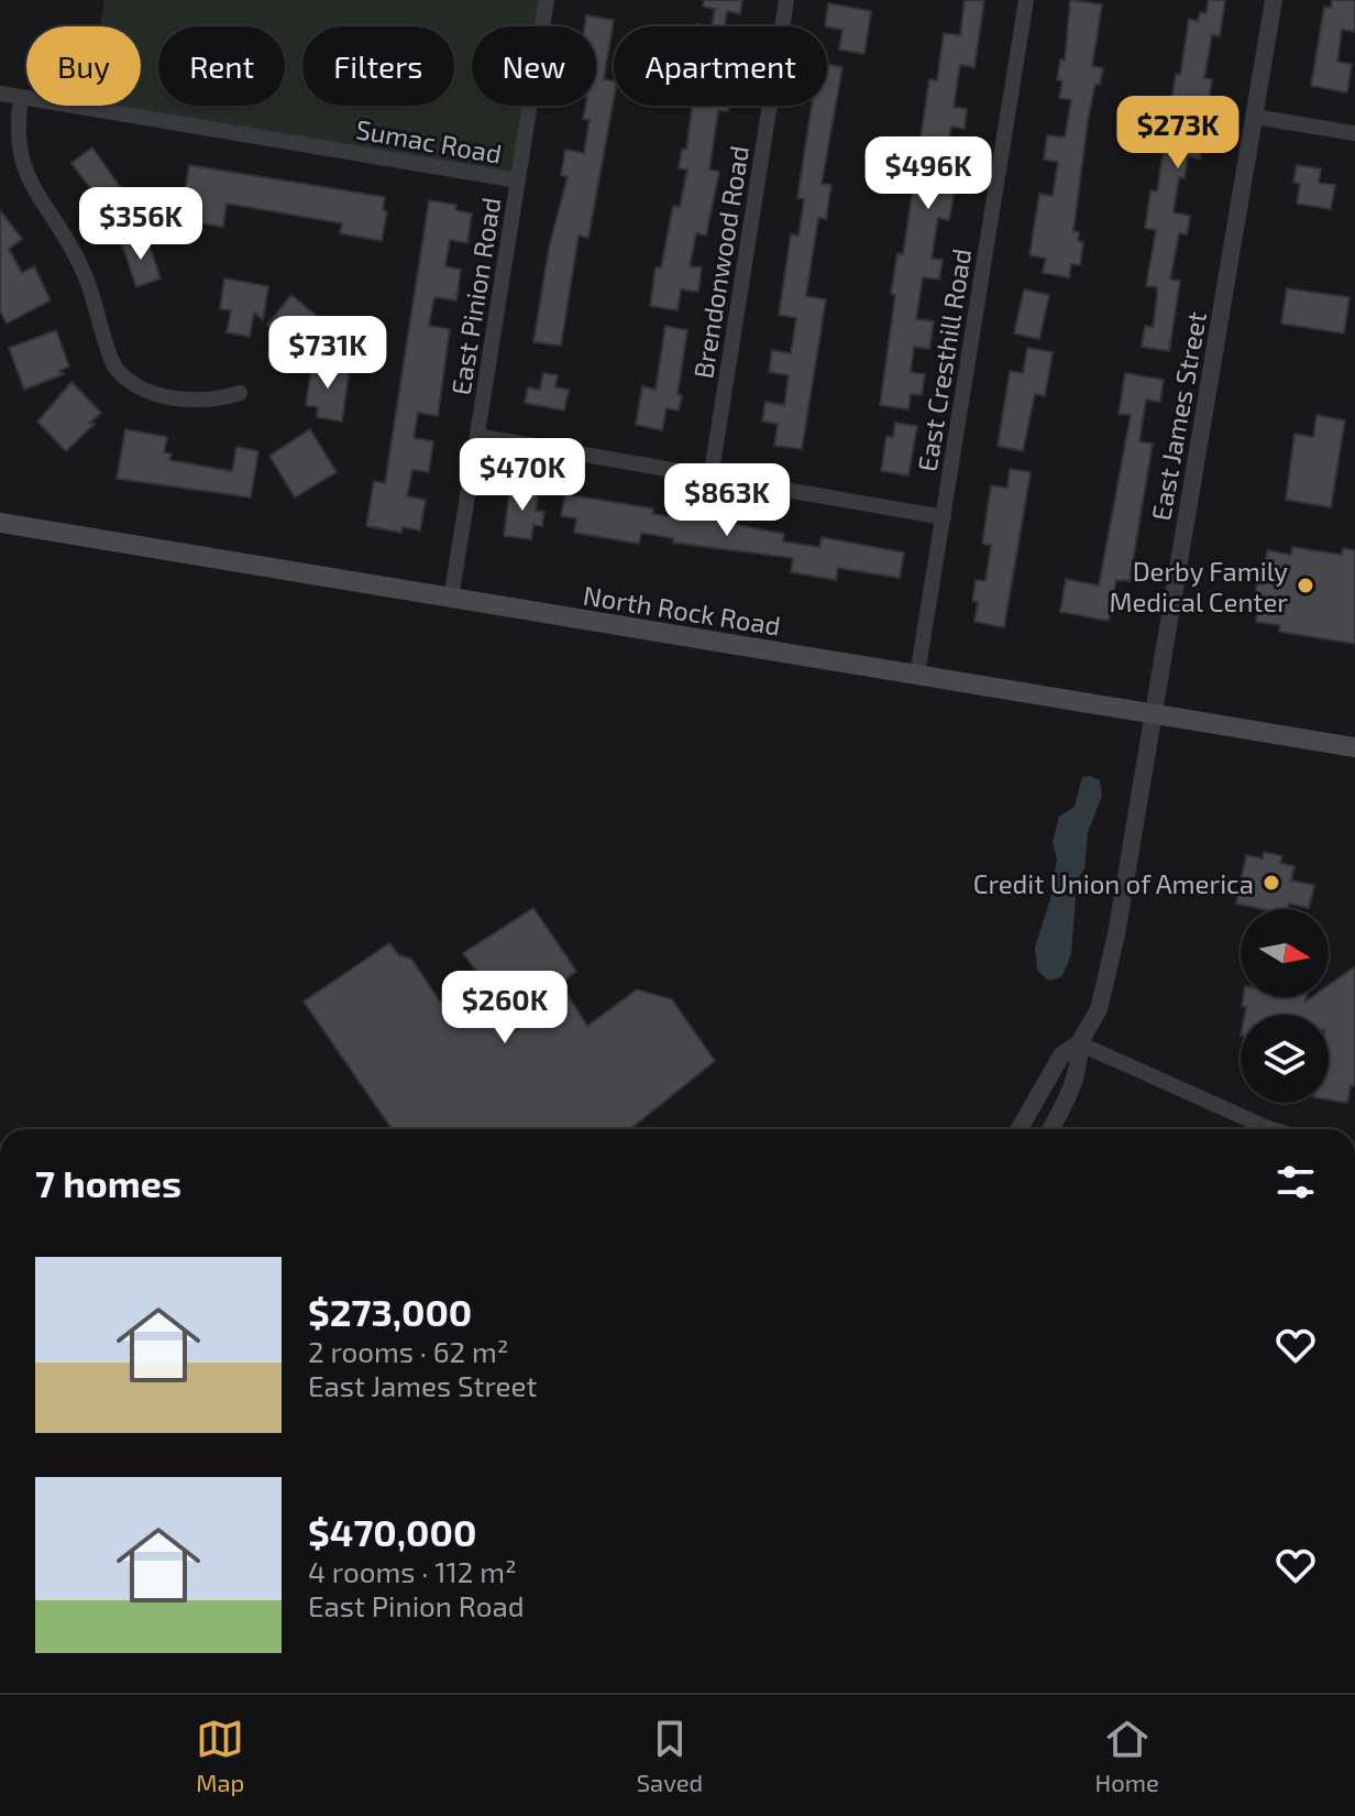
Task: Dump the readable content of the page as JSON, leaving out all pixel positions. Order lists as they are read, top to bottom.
{
  "streets": {
    "main road": ["North Rock Road"],
    "street": [
      "Sumac Road",
      "Brendonwood Road",
      "East Pinion Road",
      "East Cresthill Road",
      "East James Street"
    ]
  },
  "crossings": [
    ["Sumac Road", "East Pinion Road"],
    ["East Pinion Road", "North Rock Road"],
    ["East Cresthill Road", "North Rock Road"],
    ["East James Street", "North Rock Road"]
  ],
  "places": ["Derby Family Medical Center", "Credit Union of America"],
  "north": "right",
  "page": {
    "chip": [
      "Buy",
      "Rent",
      "Filters",
      "New",
      "Apartment"
    ],
    "price": [
      "$273K",
      "$496K",
      "$356K",
      "$731K",
      "$470K",
      "$863K",
      "$260K"
    ],
    "heading": "7 homes",
    "list": [
      {
        "name": "$273,000",
        "note": "2 rooms · 62 m² · East James Street"
      },
      {
        "name": "$470,000",
        "note": "4 rooms · 112 m² · East Pinion Road"
      }
    ],
    "tabs": ["Map", "Saved", "Home"]
  }
}
